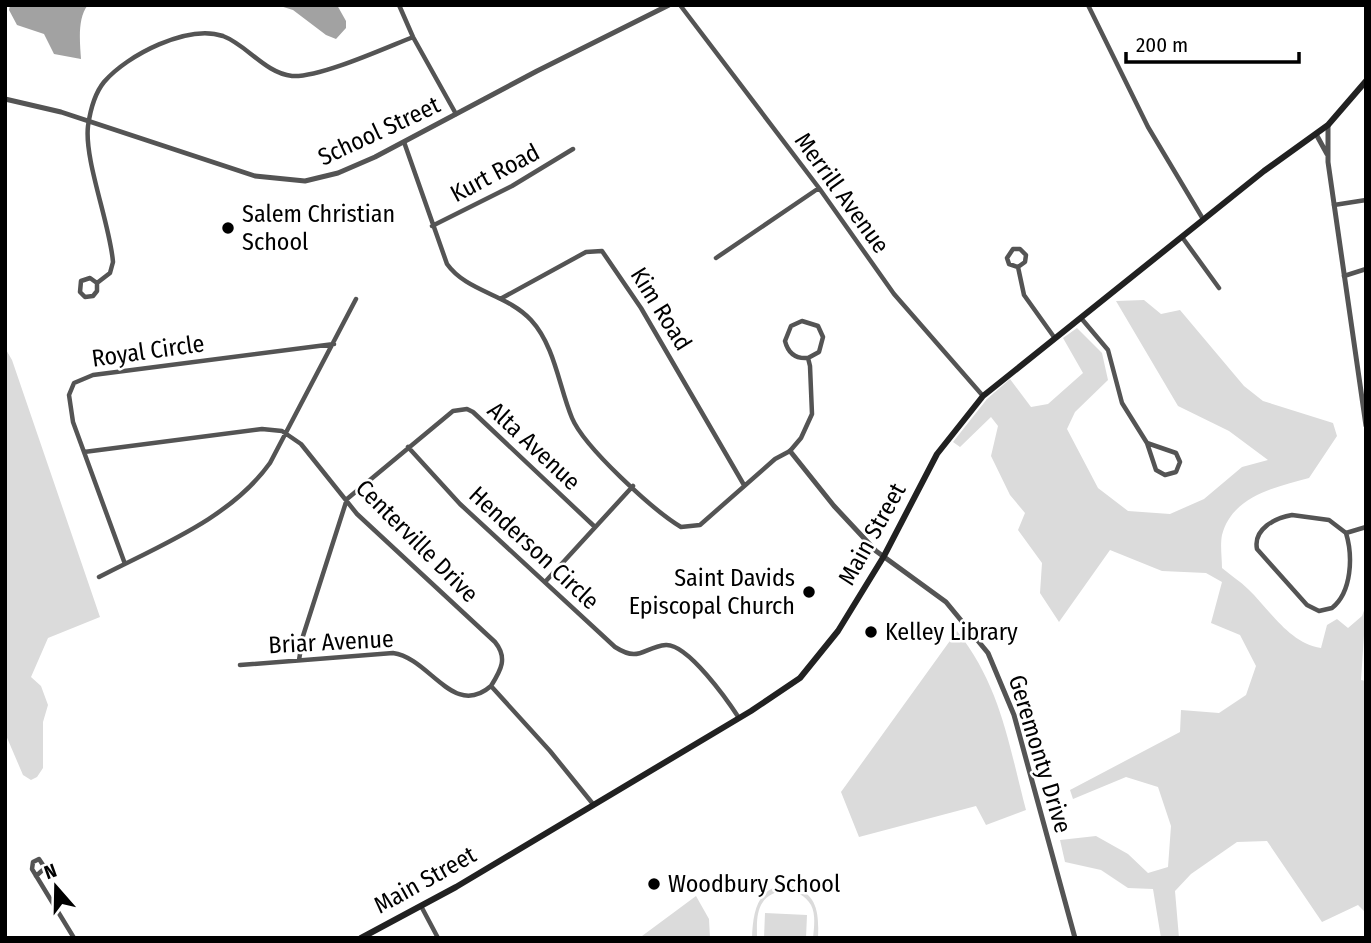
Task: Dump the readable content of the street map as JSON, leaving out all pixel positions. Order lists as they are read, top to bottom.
{
  "streets": {
    "main road": ["Main Street"],
    "street": [
      "School Street",
      "Kurt Road",
      "Merrill Avenue",
      "Kim Road",
      "Royal Circle",
      "Alta Avenue",
      "Centerville Drive",
      "Henderson Circle",
      "Briar Avenue",
      "Geremonty Drive"
    ]
  },
  "crossings": [
    ["Merrill Avenue", "Main Street"],
    ["Alta Avenue", "Centerville Drive"],
    ["Alta Avenue", "Henderson Circle"],
    ["Main Street", "Henderson Circle"],
    ["Main Street", "Geremonty Drive"],
    ["Centerville Drive", "Briar Avenue"]
  ],
  "places": [
    "Salem Christian School",
    "Saint Davids Episcopal Church",
    "Kelley Library",
    "Woodbury School"
  ],
  "scale_bar": "200 m",
  "north": "top"
}
